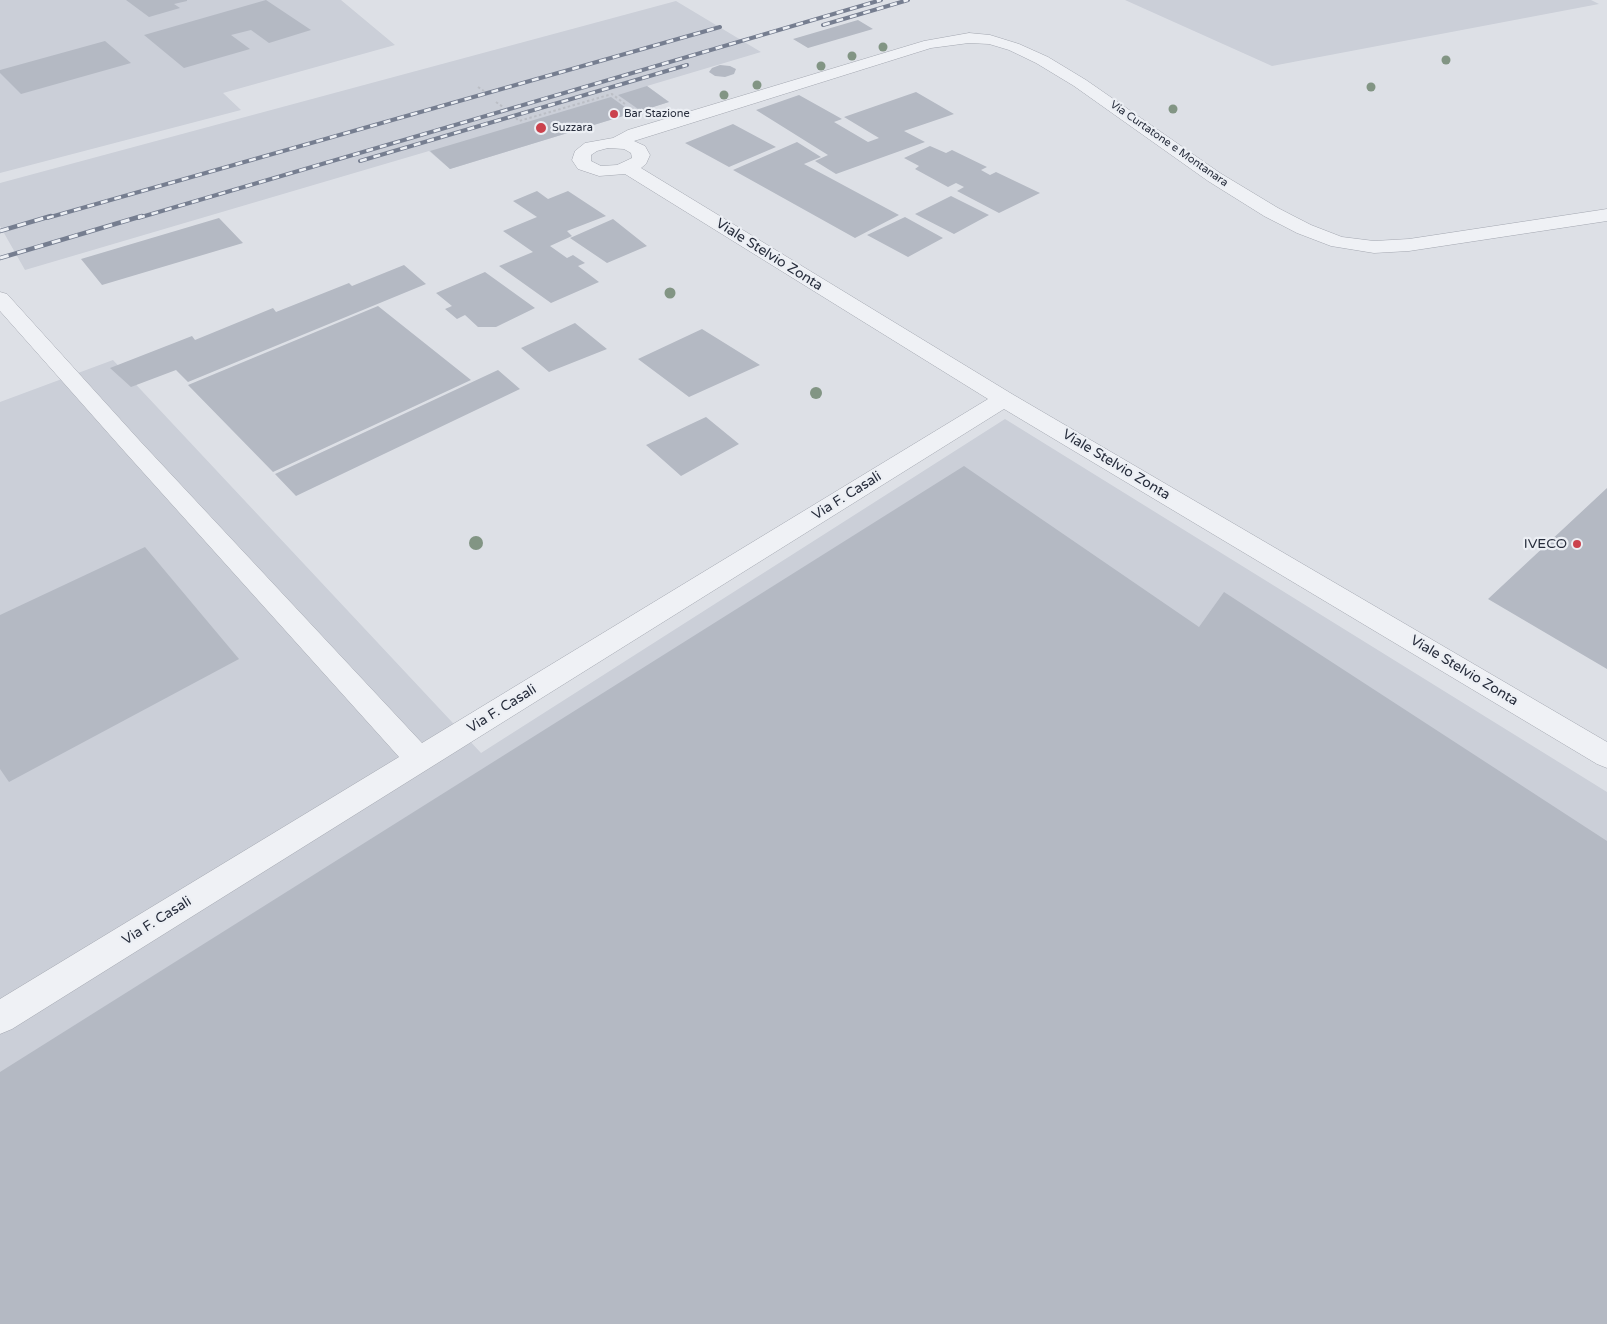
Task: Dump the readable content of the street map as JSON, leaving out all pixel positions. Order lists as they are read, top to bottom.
{
  "streets": {
    "street": ["Via Curtatone e Montanara", "Viale Stelvio Zonta", "Via F. Casali"]
  },
  "crossings": [
    ["Viale Stelvio Zonta", "Via F. Casali"]
  ],
  "places": ["Bar Stazione", "Suzzara", "IVECO"]
}
